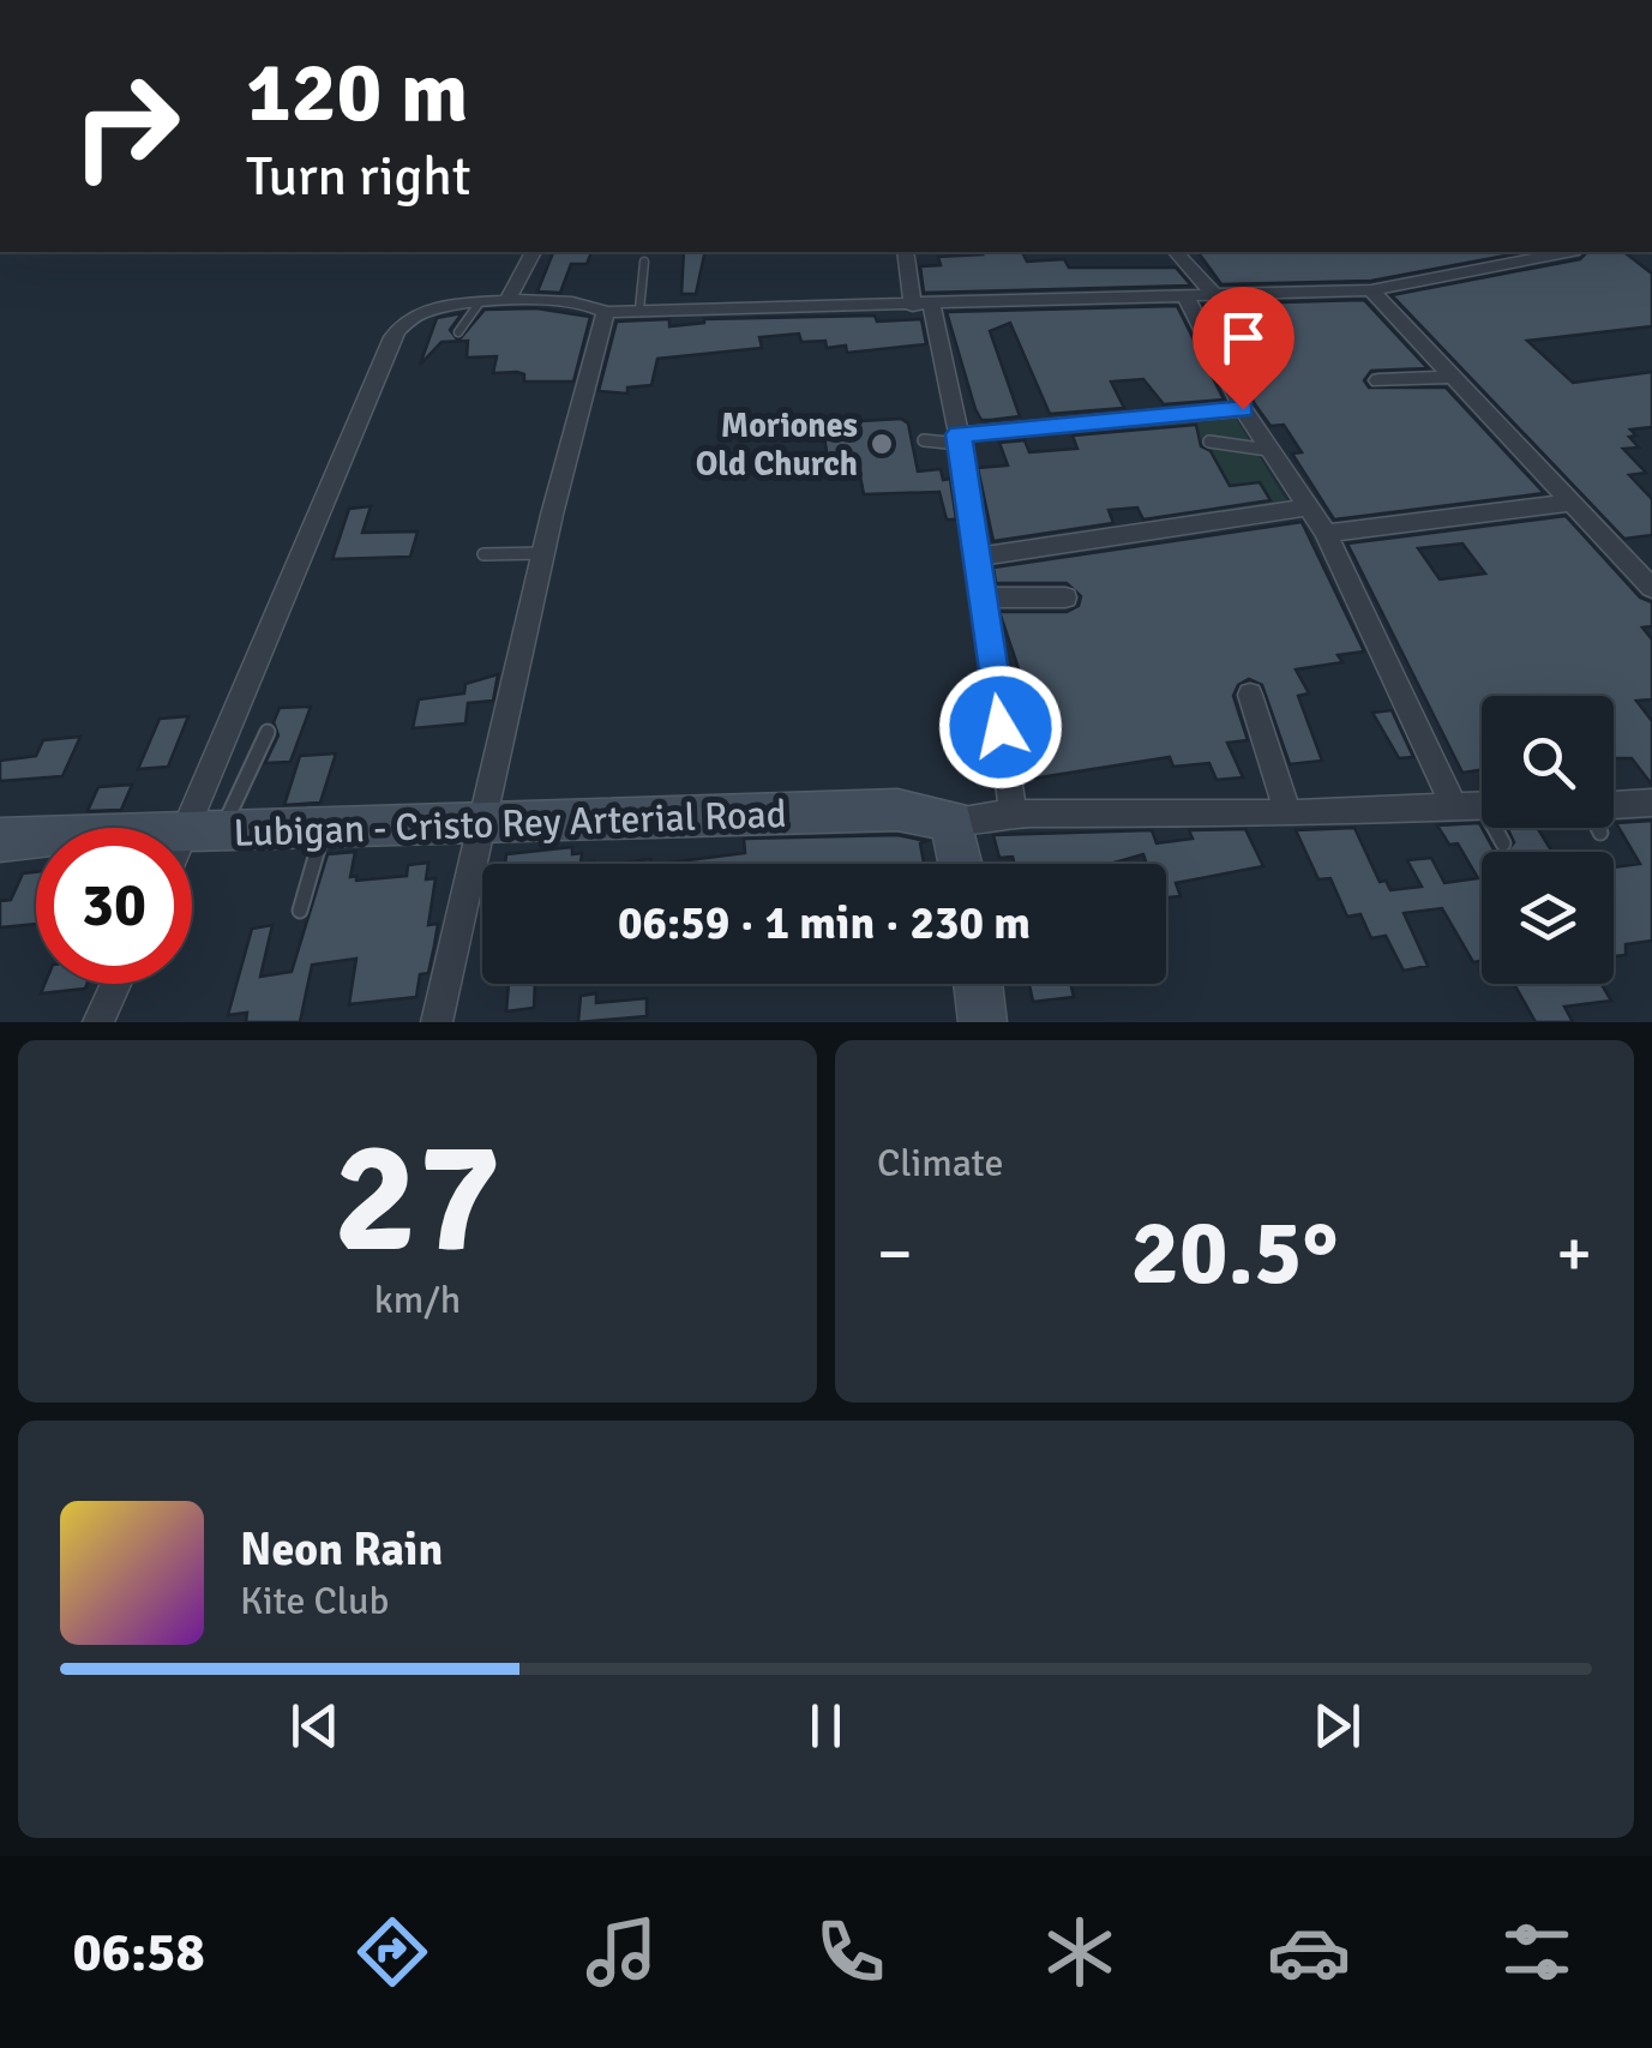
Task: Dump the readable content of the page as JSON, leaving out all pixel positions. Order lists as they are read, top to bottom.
{
  "streets": {
    "main road": ["Lubigan - Cristo Rey Arterial Road"]
  },
  "places": ["Moriones Old Church"],
  "page": {
    "turn": ["120 m", "Turn right"],
    "limit": "30",
    "trip": "06:59 · 1 min · 230 m",
    "tile": [
      ["27", "km/h"],
      "Climate"
    ],
    "heat": ["−", "20.5°", "+"],
    "song": ["Neon Rain", "Kite Club"],
    "tabs": "06:58"
  }
}
